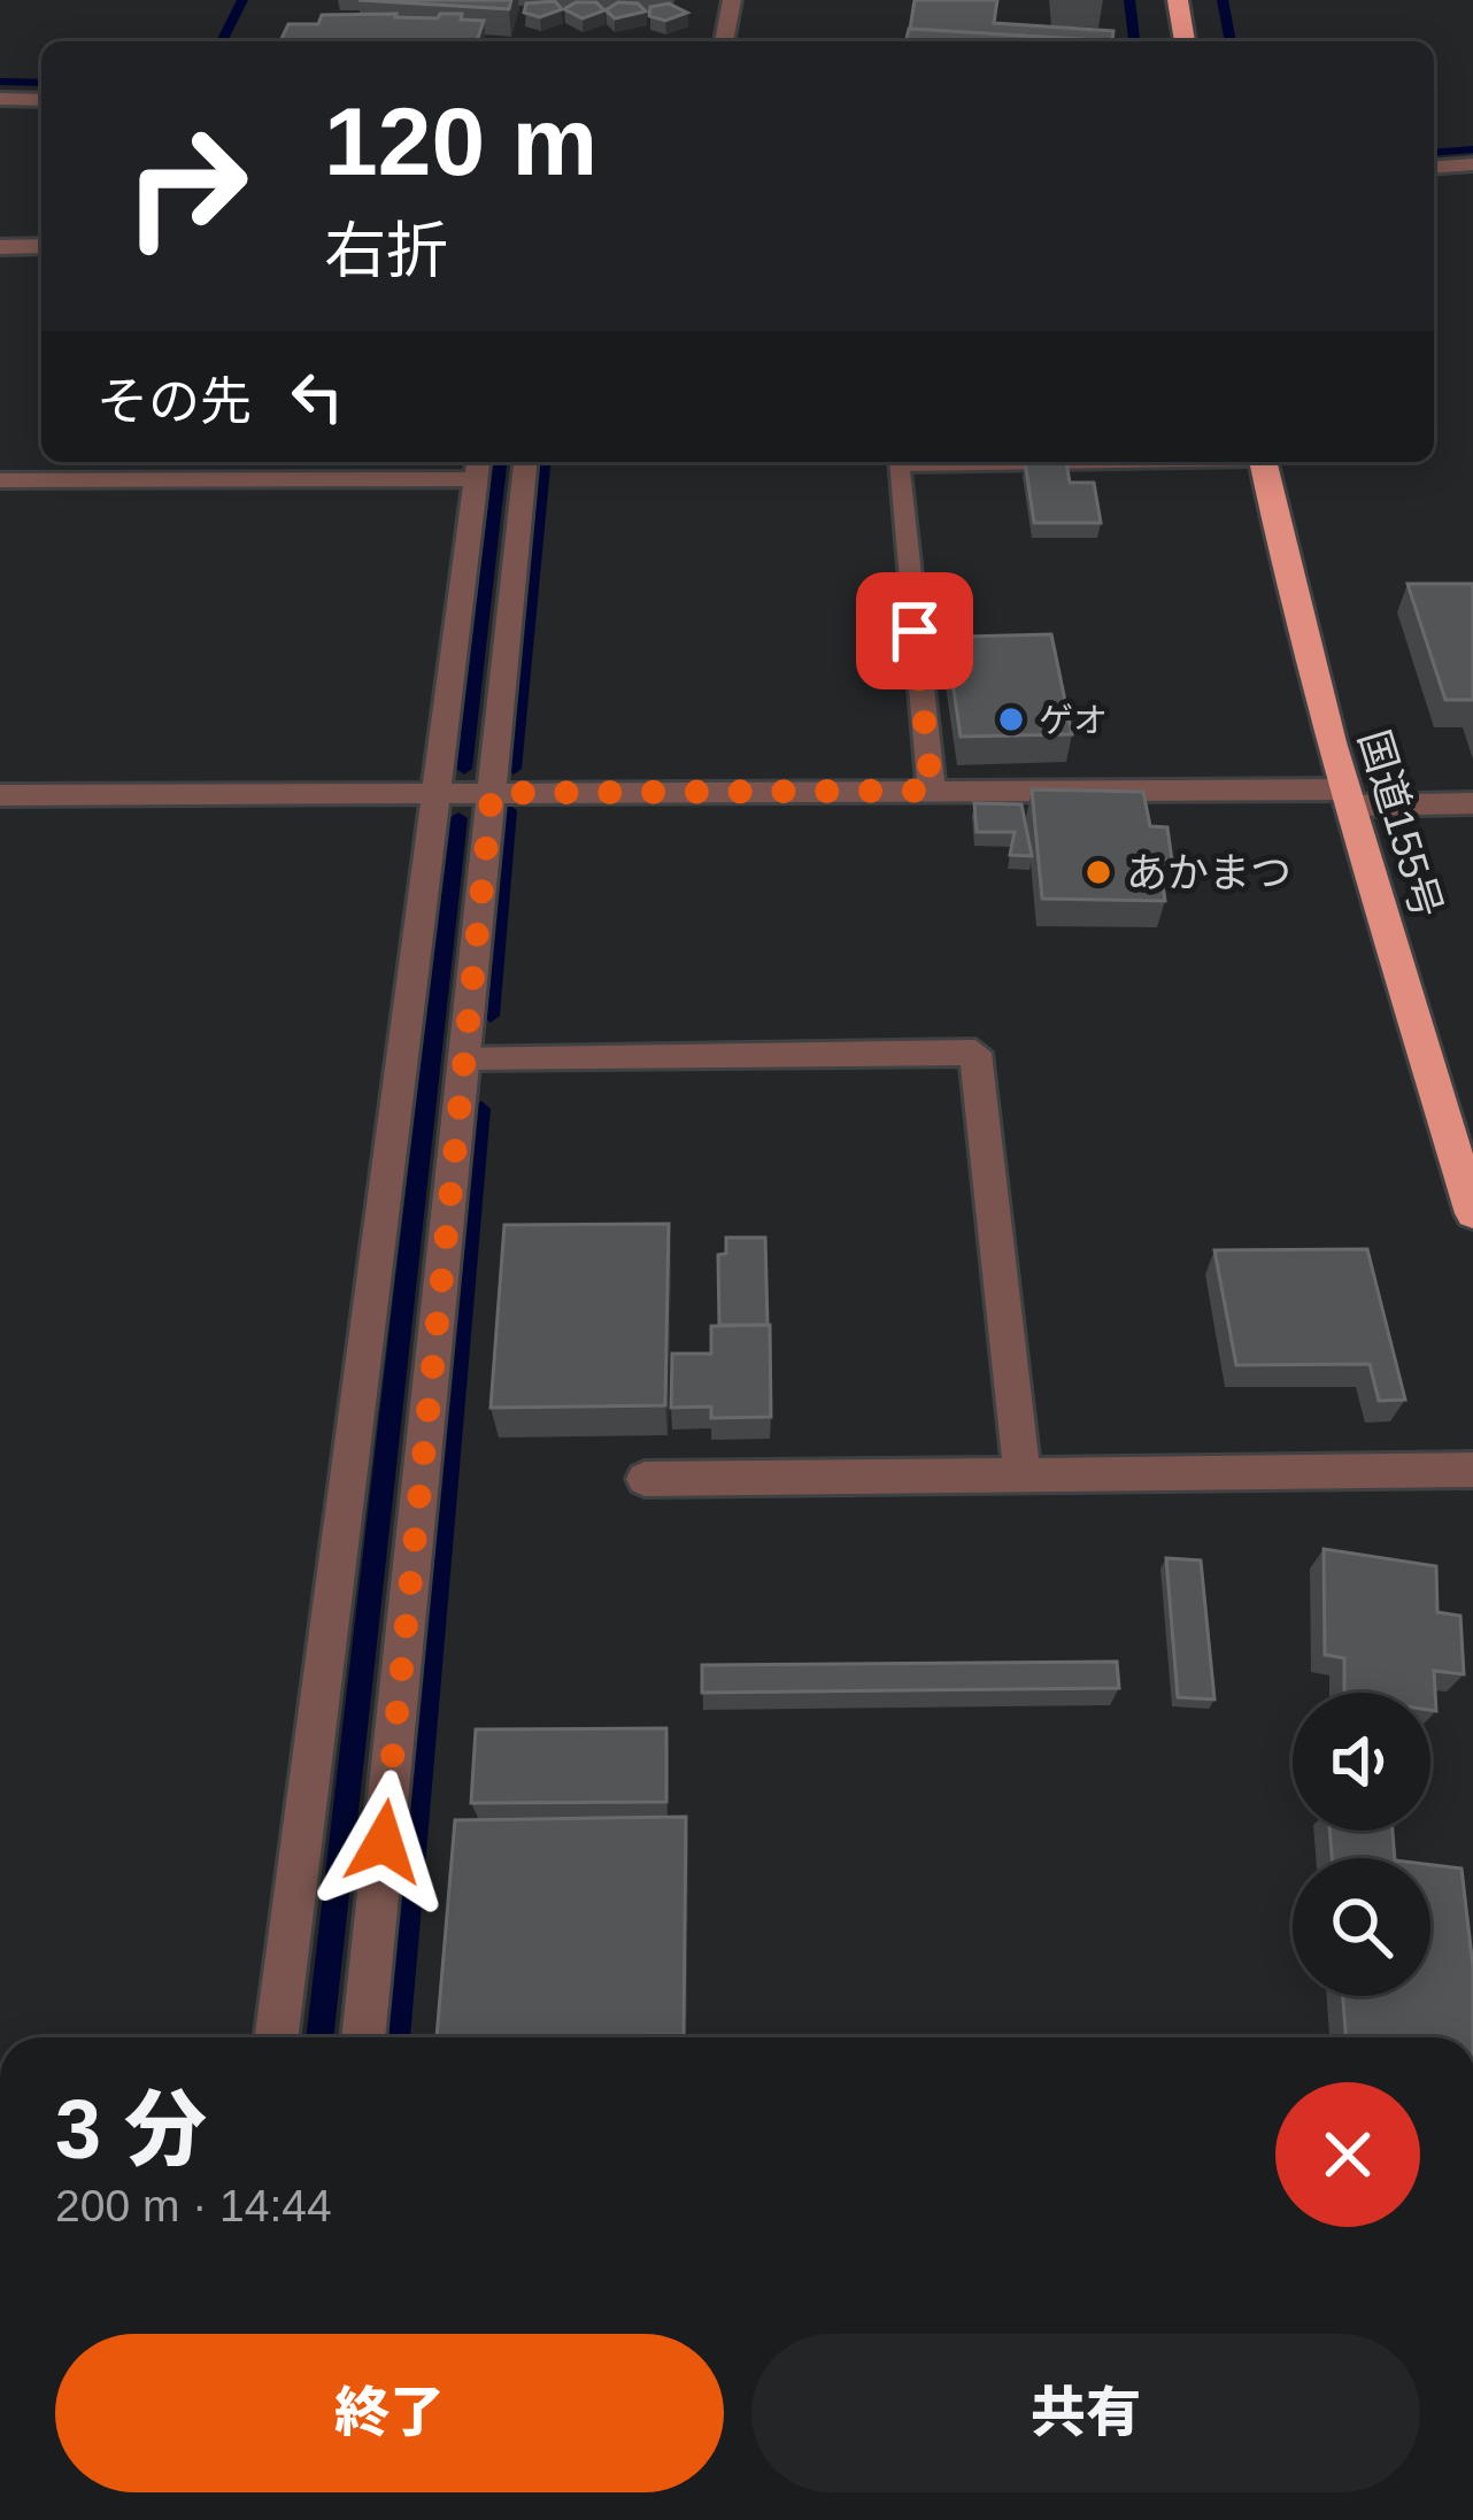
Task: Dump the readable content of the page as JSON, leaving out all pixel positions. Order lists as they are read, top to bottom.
{
  "streets": {
    "highway": ["国道155号"]
  },
  "places": ["ゲオ", "あかまつ"],
  "page": {
    "turn": ["120 m", "右折"],
    "then": "その先",
    "heading": ["3 分", "200 m · 14:44"],
    "buttons": ["終了", "共有"]
  }
}
